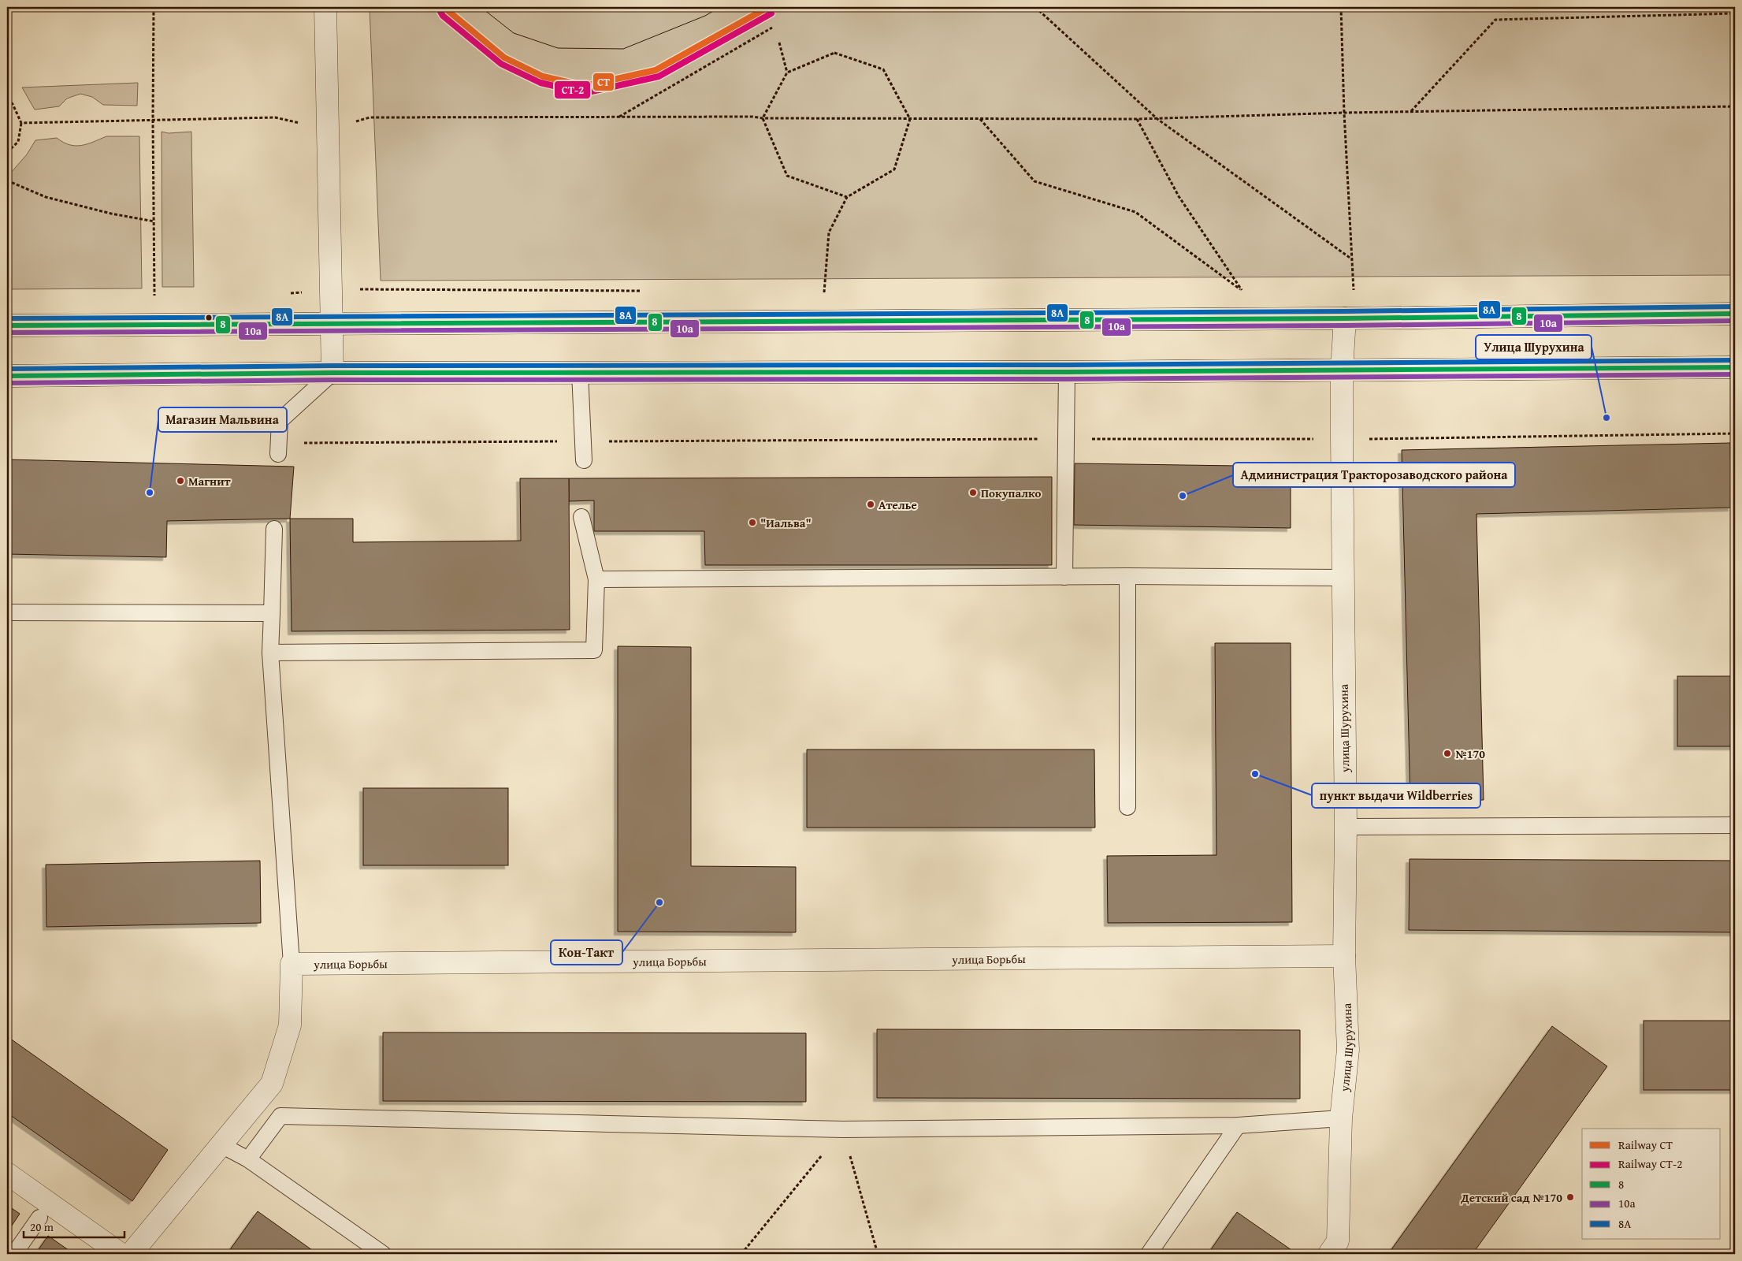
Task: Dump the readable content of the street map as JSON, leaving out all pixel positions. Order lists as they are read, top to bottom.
{
  "streets": {
    "street": ["улица Шурухина", "улица Борьбы"]
  },
  "crossings": [
    ["улица Шурухина", "улица Борьбы"]
  ],
  "places": [
    "Улица Шурухина",
    "Магнит",
    "Магазин Мальвина",
    "Покупалко",
    "Администрация Тракторозаводского района",
    "Ателье",
    "\"Иальва\"",
    "№170",
    "пункт выдачи Wildberries",
    "Кон-Такт",
    "Детский сад №170"
  ],
  "lines": [
    "rail line СТ",
    "rail line СТ-2",
    "transit line 8А",
    "transit line 8",
    "transit line 10а"
  ],
  "legend": [
    "Railway СТ",
    "Railway СТ-2",
    "8",
    "10а",
    "8А"
  ],
  "scale_bar": "20 m"
}
